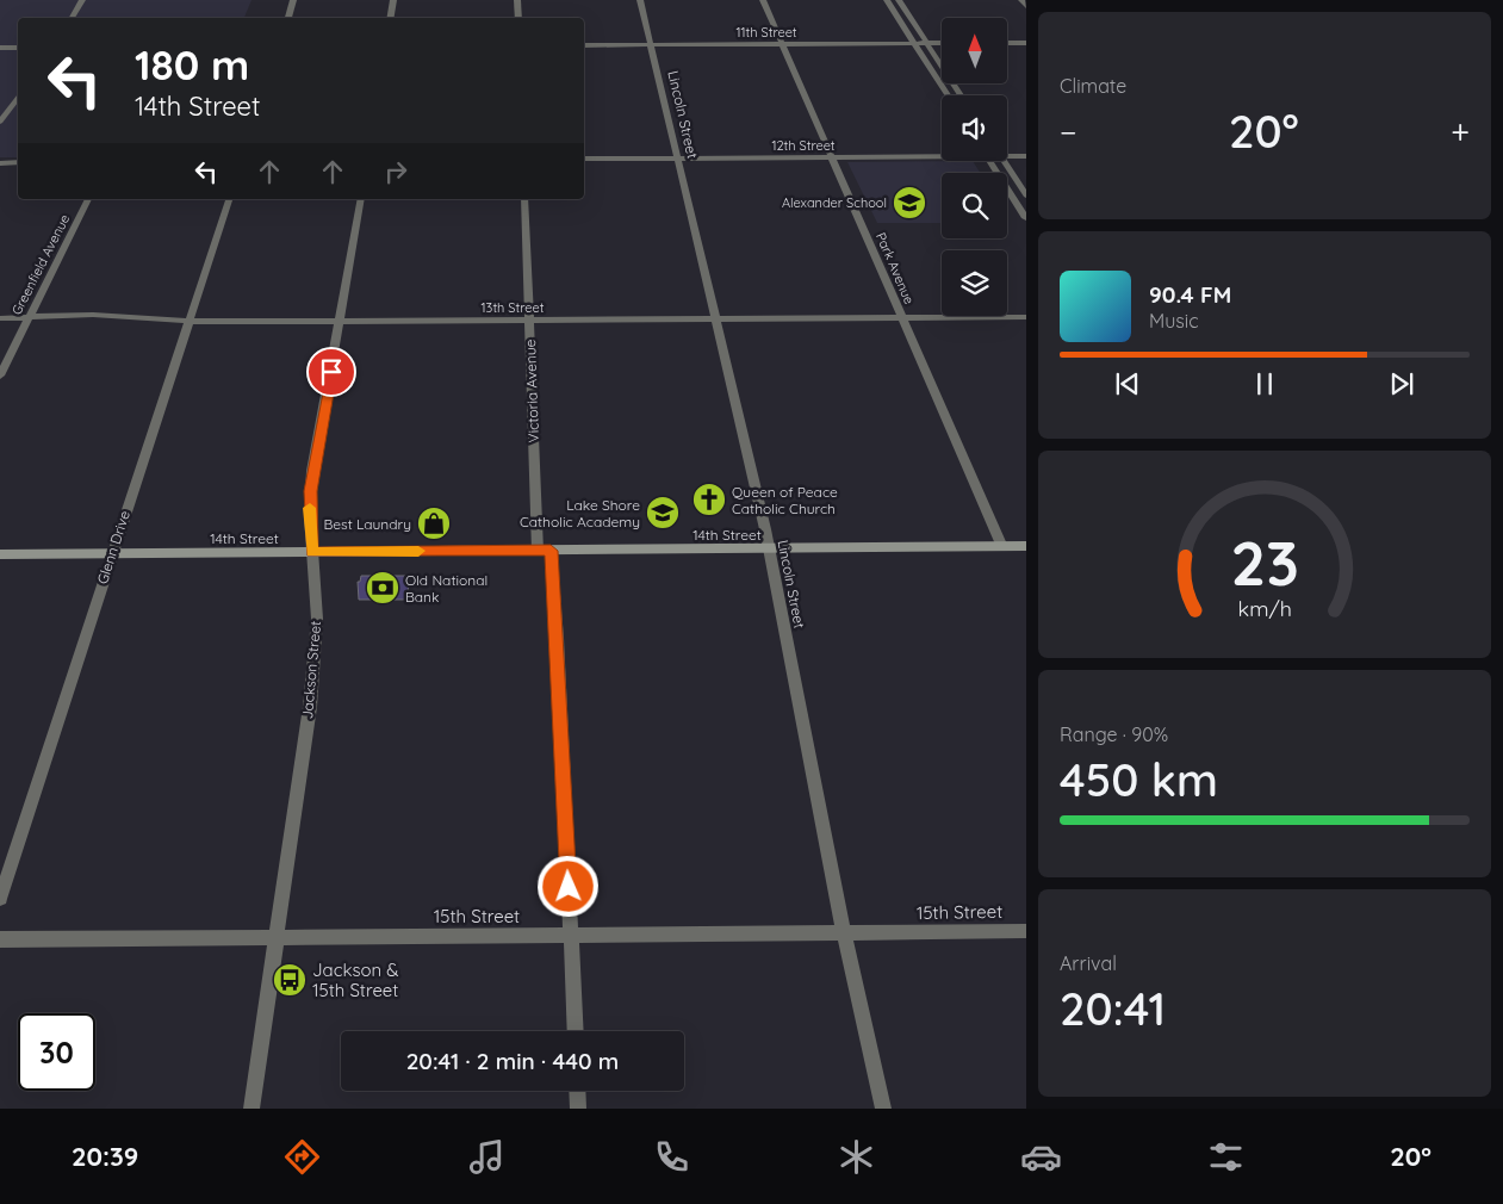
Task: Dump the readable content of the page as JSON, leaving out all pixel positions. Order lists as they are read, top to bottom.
{
  "streets": {
    "street": [
      "11th Street",
      "Lincoln Street",
      "12th Street",
      "Greenfield Avenue",
      "Park Avenue",
      "13th Street",
      "Victoria Avenue",
      "14th Street",
      "Glenn Drive",
      "Jackson Street",
      "15th Street"
    ]
  },
  "crossings": [
    ["11th Street", "Lincoln Street"],
    ["11th Street", "Park Avenue"],
    ["Lincoln Street", "12th Street"],
    ["Lincoln Street", "13th Street"],
    ["Lincoln Street", "14th Street"],
    ["Lincoln Street", "15th Street"],
    ["12th Street", "Park Avenue"],
    ["Greenfield Avenue", "13th Street"],
    ["Park Avenue", "13th Street"],
    ["Park Avenue", "14th Street"],
    ["13th Street", "Victoria Avenue"],
    ["13th Street", "Glenn Drive"],
    ["13th Street", "Jackson Street"],
    ["Victoria Avenue", "14th Street"],
    ["Victoria Avenue", "15th Street"],
    ["14th Street", "Glenn Drive"],
    ["14th Street", "Jackson Street"],
    ["Jackson Street", "15th Street"]
  ],
  "places": {
    "school or university": ["Alexander School", "Lake Shore Catholic Academy"],
    "church": ["Queen of Peace Catholic Church"],
    "shop": ["Best Laundry"],
    "bank": ["Old National Bank"],
    "bus stop": ["Jackson & 15th Street"]
  },
  "north": "top",
  "page": {
    "tile": [
      "Climate",
      ["Range · 90%", "450 km"],
      ["Arrival", "20:41"]
    ],
    "turn": ["180 m", "14th Street"],
    "heat": ["−", "20°", "+"],
    "song": ["90.4 FM", "Music"],
    "limit": "30",
    "trip": "20:41 · 2 min · 440 m",
    "tabs": ["20:39", "20°"],
    "gauge": ["23", "km/h"]
  }
}
